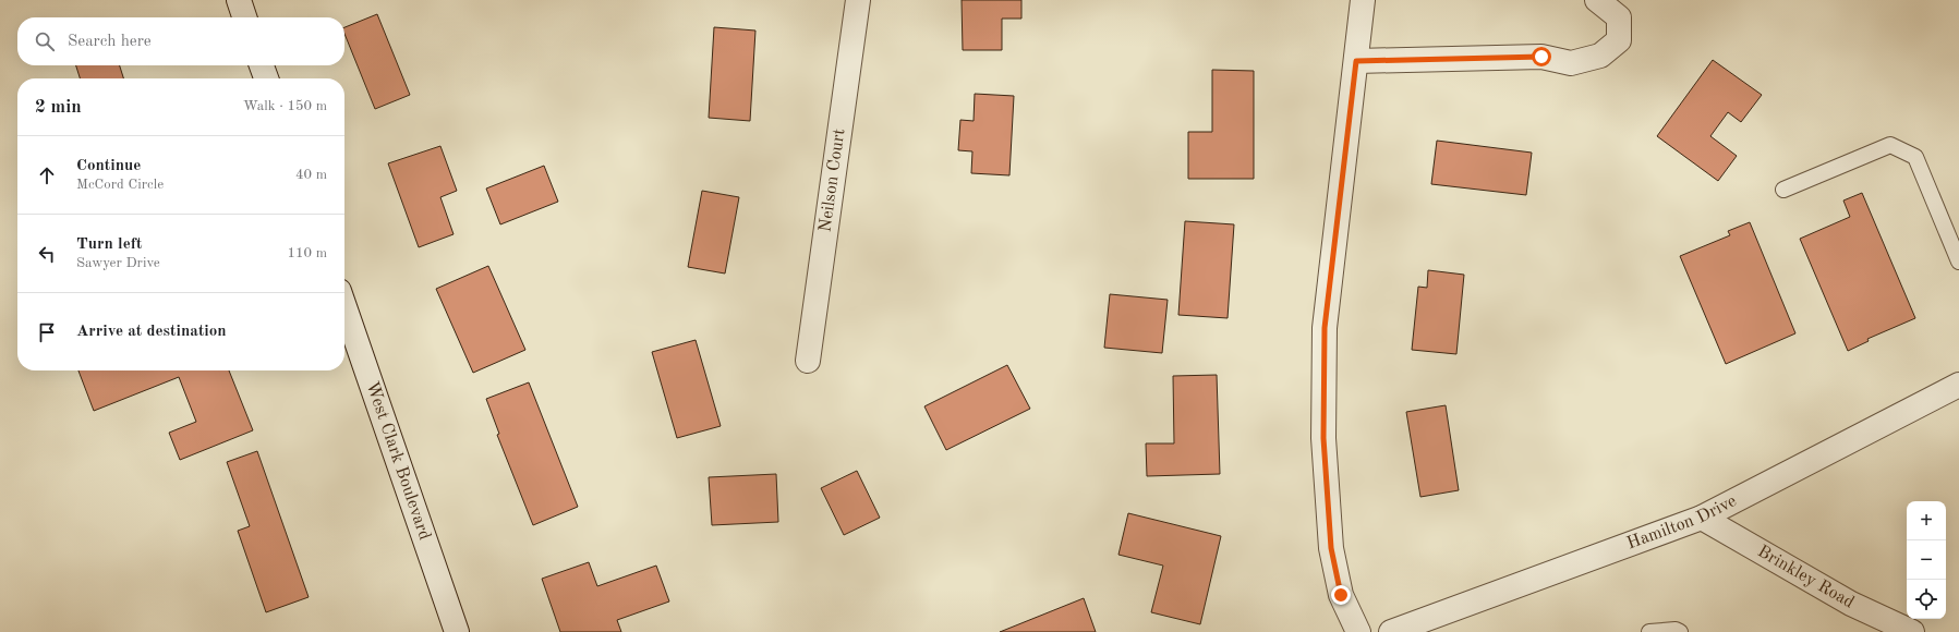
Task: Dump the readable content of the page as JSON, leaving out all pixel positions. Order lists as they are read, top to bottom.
{
  "streets": {
    "street": [
      "Neilson Court",
      "West Clark Boulevard",
      "Hamilton Drive",
      "Brinkley Road"
    ]
  },
  "crossings": [
    ["Hamilton Drive", "Brinkley Road"]
  ],
  "page": {
    "search": "Search here",
    "heading": ["2 min", "Walk · 150 m"],
    "list": [
      ["Continue", "McCord Circle", "40 m"],
      ["Turn left", "Sawyer Drive", "110 m"],
      "Arrive at destination"
    ],
    "map_buttons": ["+", "−"]
  }
}
